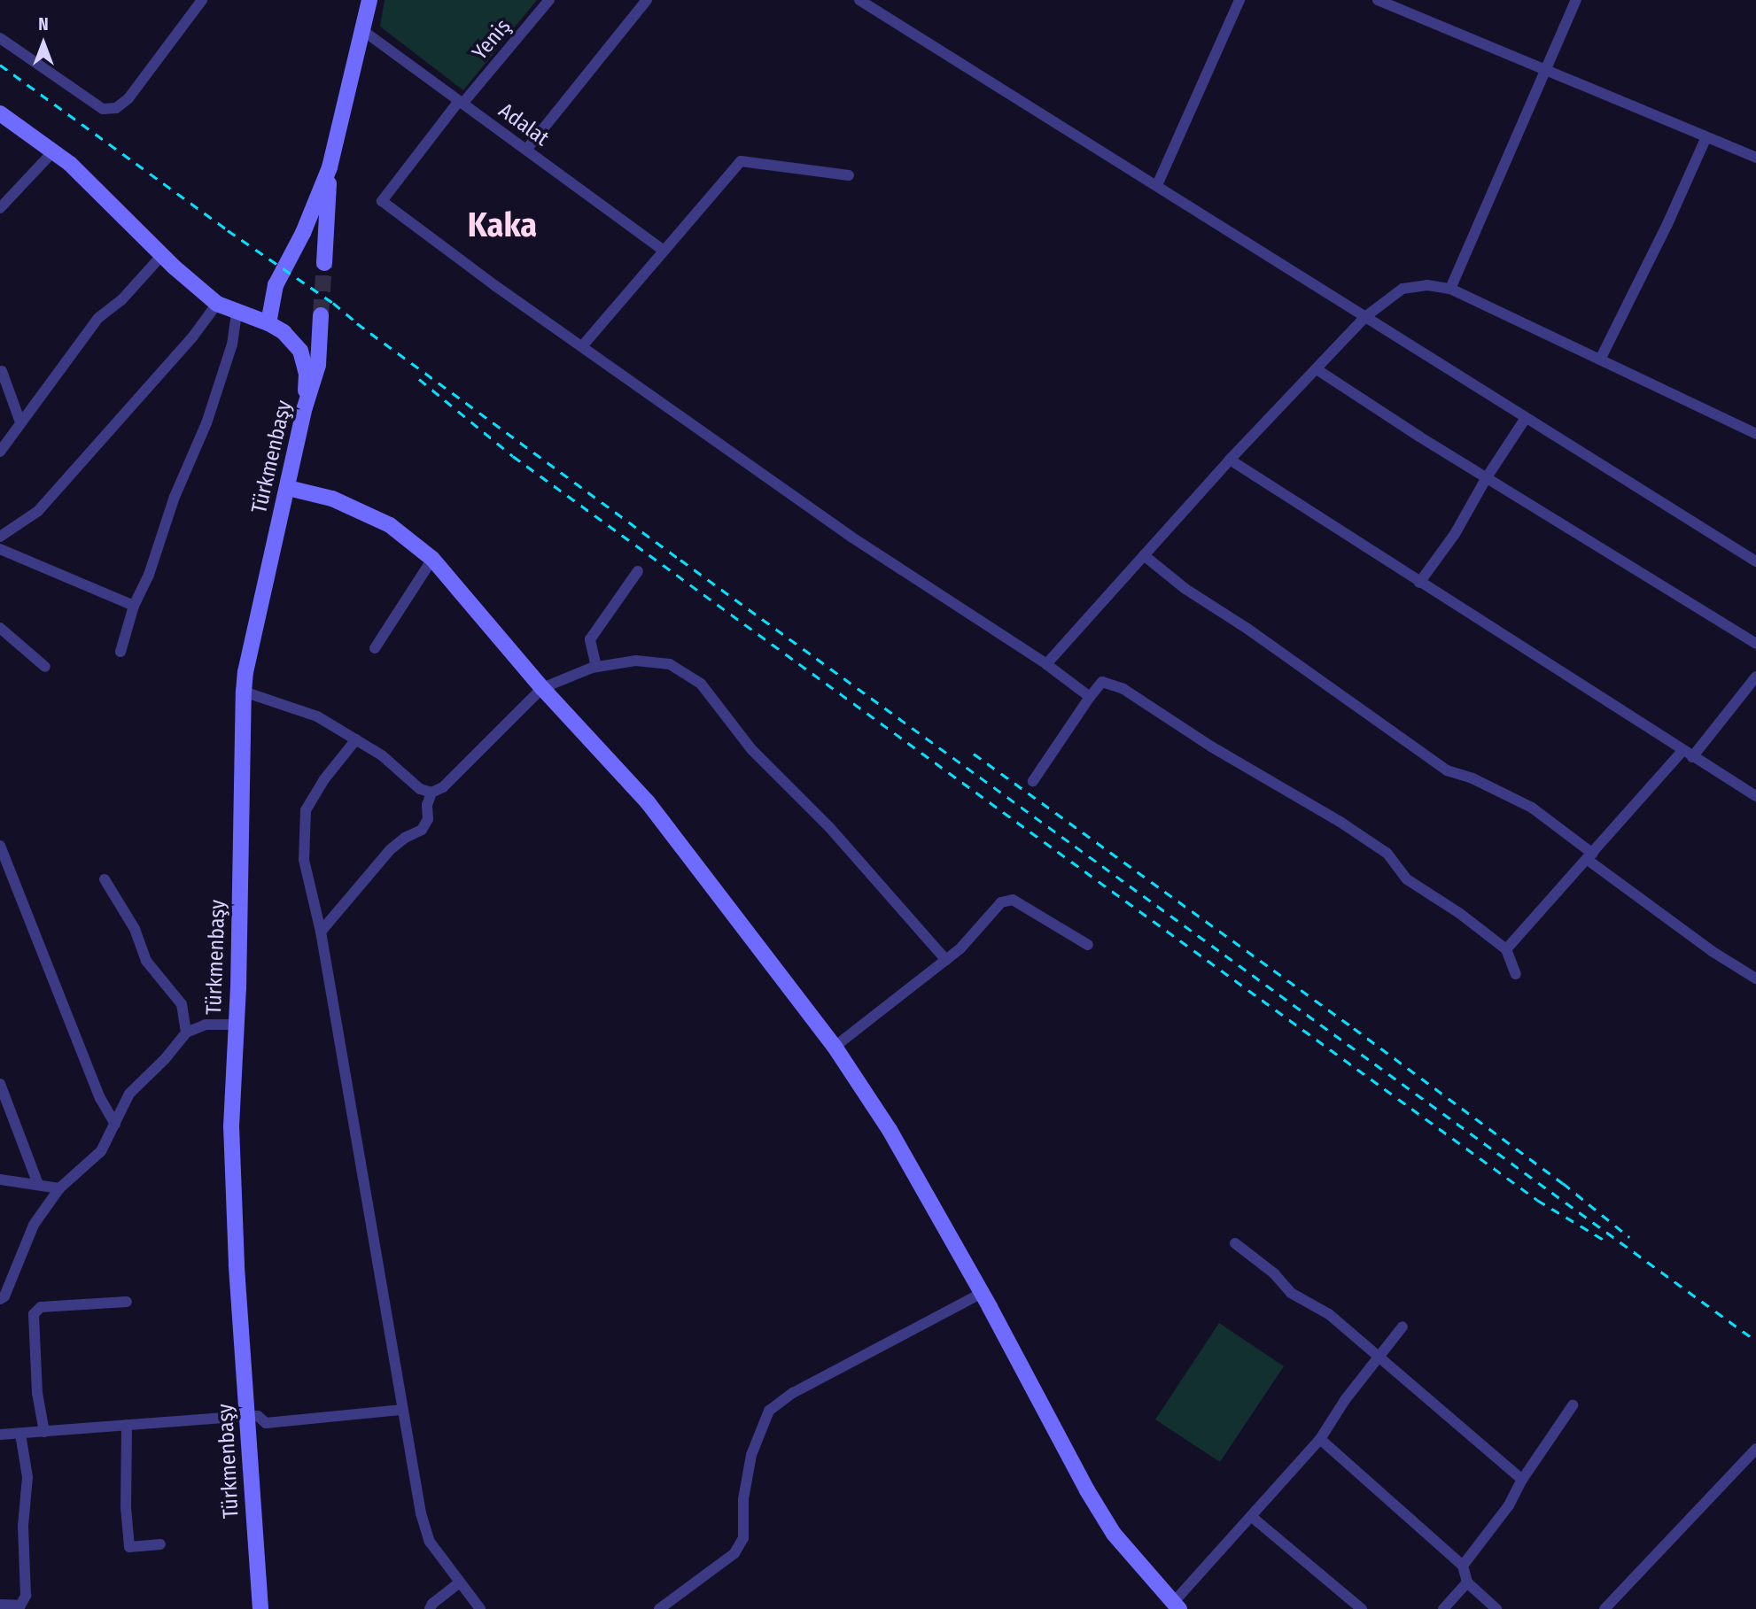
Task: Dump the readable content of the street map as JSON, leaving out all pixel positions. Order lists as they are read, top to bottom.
{
  "streets": {
    "street": ["Yeniş", "Adalat", "Türkmenbaşy"]
  },
  "crossings": [
    ["Yeniş", "Adalat"]
  ],
  "districts": ["Kaka"],
  "north": "top"
}
